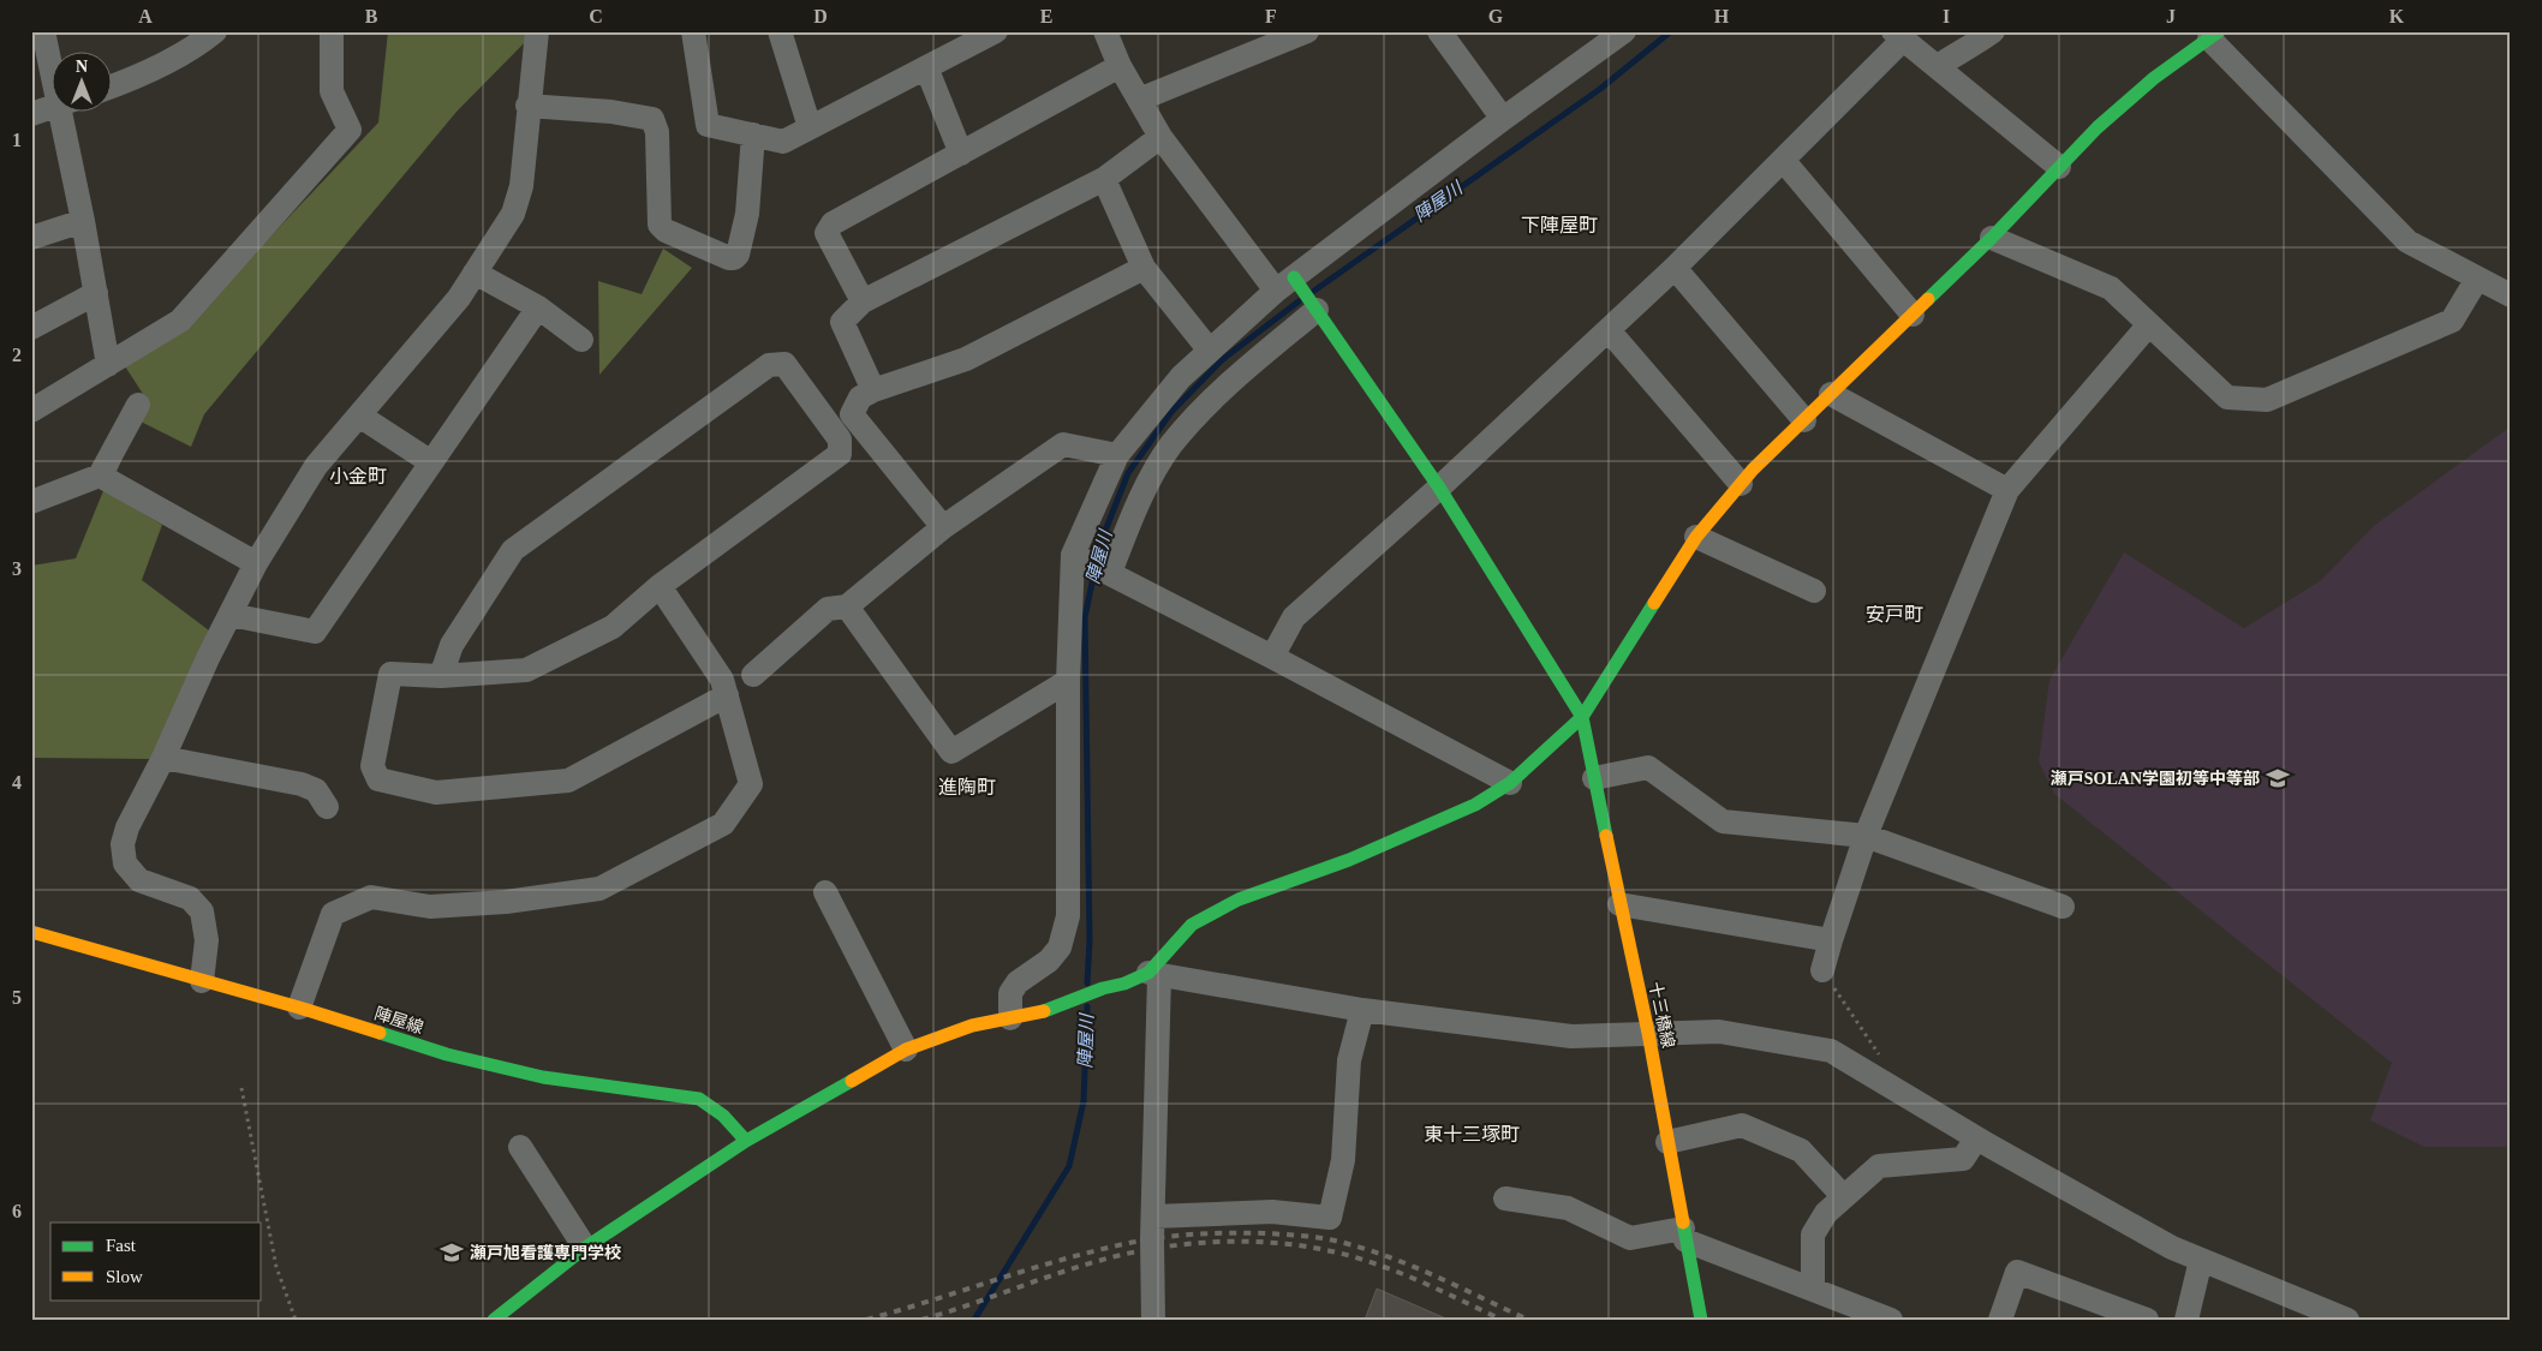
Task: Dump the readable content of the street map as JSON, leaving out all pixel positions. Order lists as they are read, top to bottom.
{
  "streets": {
    "street": ["十三橋線", "陣屋線"]
  },
  "districts": [
    "下陣屋町",
    "小金町",
    "安戸町",
    "進陶町",
    "東十三塚町"
  ],
  "water": ["陣屋川"],
  "places": {
    "school or university": ["瀬戸SOLAN学園初等中等部", "瀬戸旭看護専門学校"]
  },
  "legend": ["Fast", "Slow"],
  "north": "top",
  "grid": {
    "columns": [
      "A",
      "B",
      "C",
      "D",
      "E",
      "F",
      "G",
      "H",
      "I",
      "J",
      "K"
    ],
    "rows": [
      "1",
      "2",
      "3",
      "4",
      "5",
      "6"
    ]
  }
}
